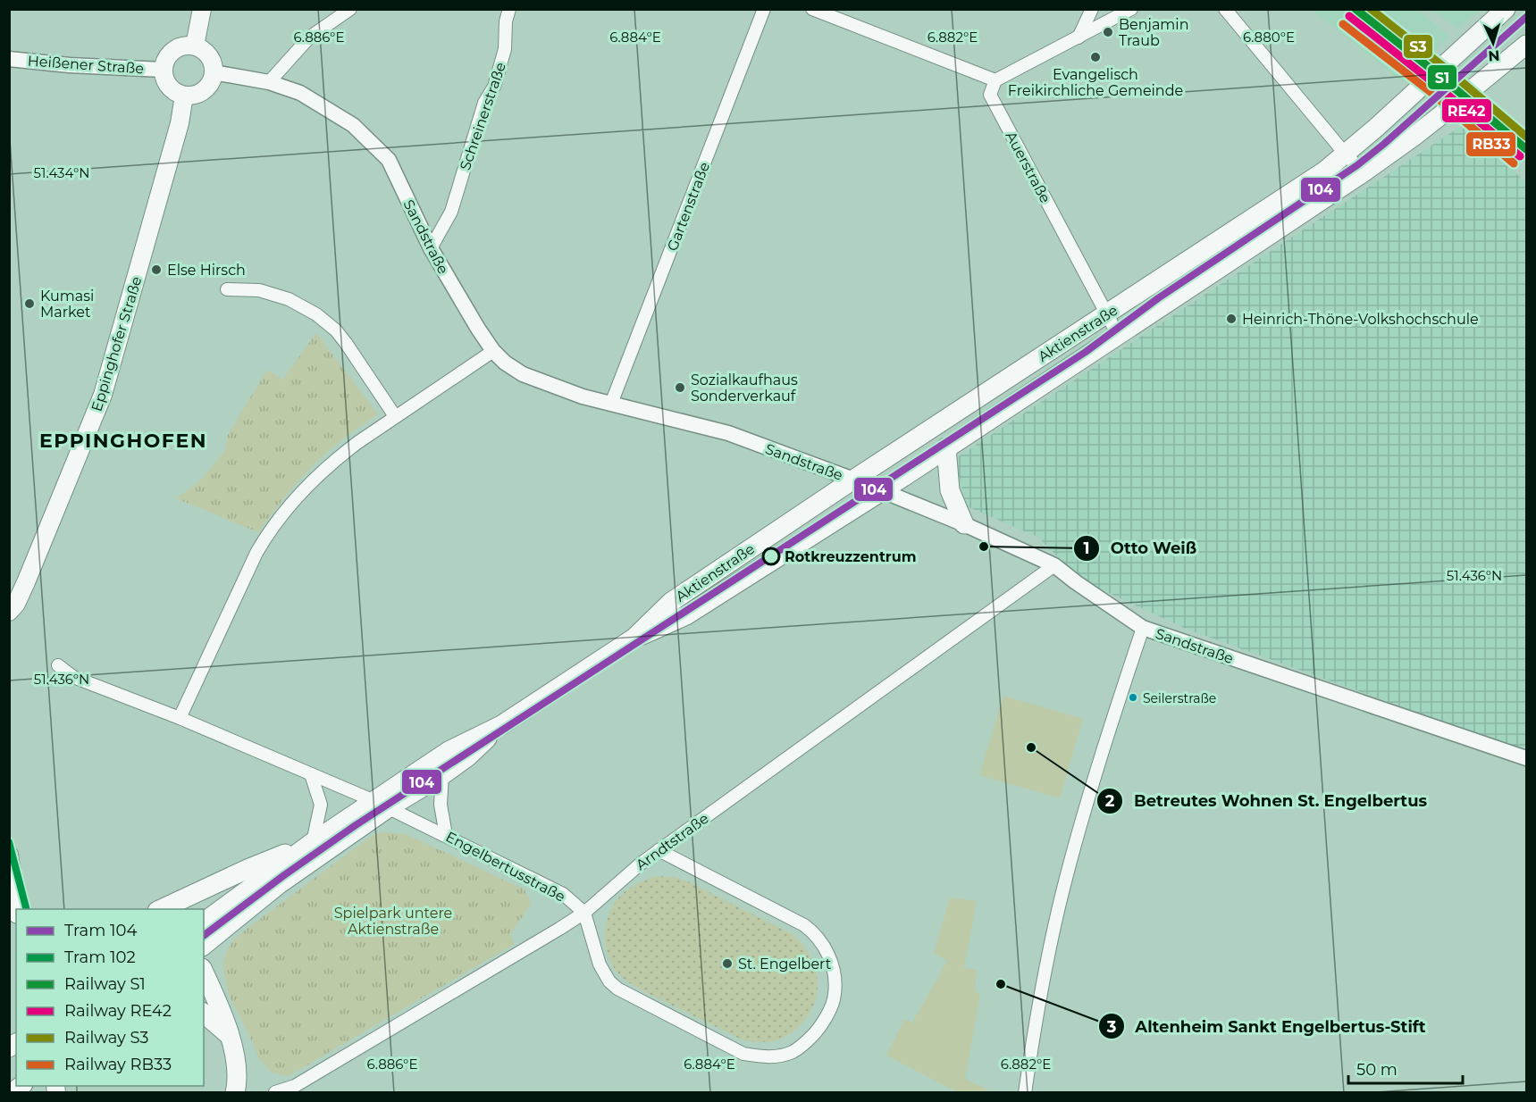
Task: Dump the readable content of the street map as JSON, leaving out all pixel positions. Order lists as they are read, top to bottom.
{
  "streets": {
    "main road": ["Aktienstraße", "Eppinghofer Straße"],
    "street": [
      "Heißener Straße",
      "Schreinerstraße",
      "Auerstraße",
      "Gartenstraße",
      "Sandstraße",
      "Arndtstraße",
      "Engelbertusstraße"
    ]
  },
  "crossings": [
    ["Heißener Straße", "Sandstraße"],
    ["Heißener Straße", "Eppinghofer Straße"],
    ["Schreinerstraße", "Sandstraße"],
    ["Auerstraße", "Aktienstraße"],
    ["Gartenstraße", "Sandstraße"],
    ["Sandstraße", "Aktienstraße"],
    ["Sandstraße", "Eppinghofer Straße"],
    ["Sandstraße", "Arndtstraße"],
    ["Aktienstraße", "Engelbertusstraße"],
    ["Arndtstraße", "Engelbertusstraße"]
  ],
  "districts": ["EPPINGHOFEN"],
  "parks": ["Spielpark untere Aktienstraße"],
  "places": [
    "Benjamin Traub",
    "Evangelisch Freikirchliche Gemeinde",
    "Else Hirsch",
    "Kumasi Market",
    "Heinrich-Thöne-Volkshochschule",
    "Sozialkaufhaus Sonderverkauf",
    "Otto Weiß",
    "Rotkreuzzentrum",
    "Seilerstraße",
    "Betreutes Wohnen St. Engelbertus",
    "St. Engelbert",
    "Altenheim Sankt Engelbertus-Stift"
  ],
  "lines": [
    "rail line S1",
    "rail line S3",
    "rail line RE42",
    "tram line 104",
    "rail line RB33",
    "tram line 102"
  ],
  "legend": [
    "Tram 104",
    "Tram 102",
    "Railway S1",
    "Railway RE42",
    "Railway S3",
    "Railway RB33"
  ],
  "scale_bar": "50 m",
  "north": "bottom",
  "coordinates": [
    "6.886°E",
    "6.884°E",
    "6.882°E",
    "6.880°E",
    "51.434°N",
    "51.436°N"
  ]
}
